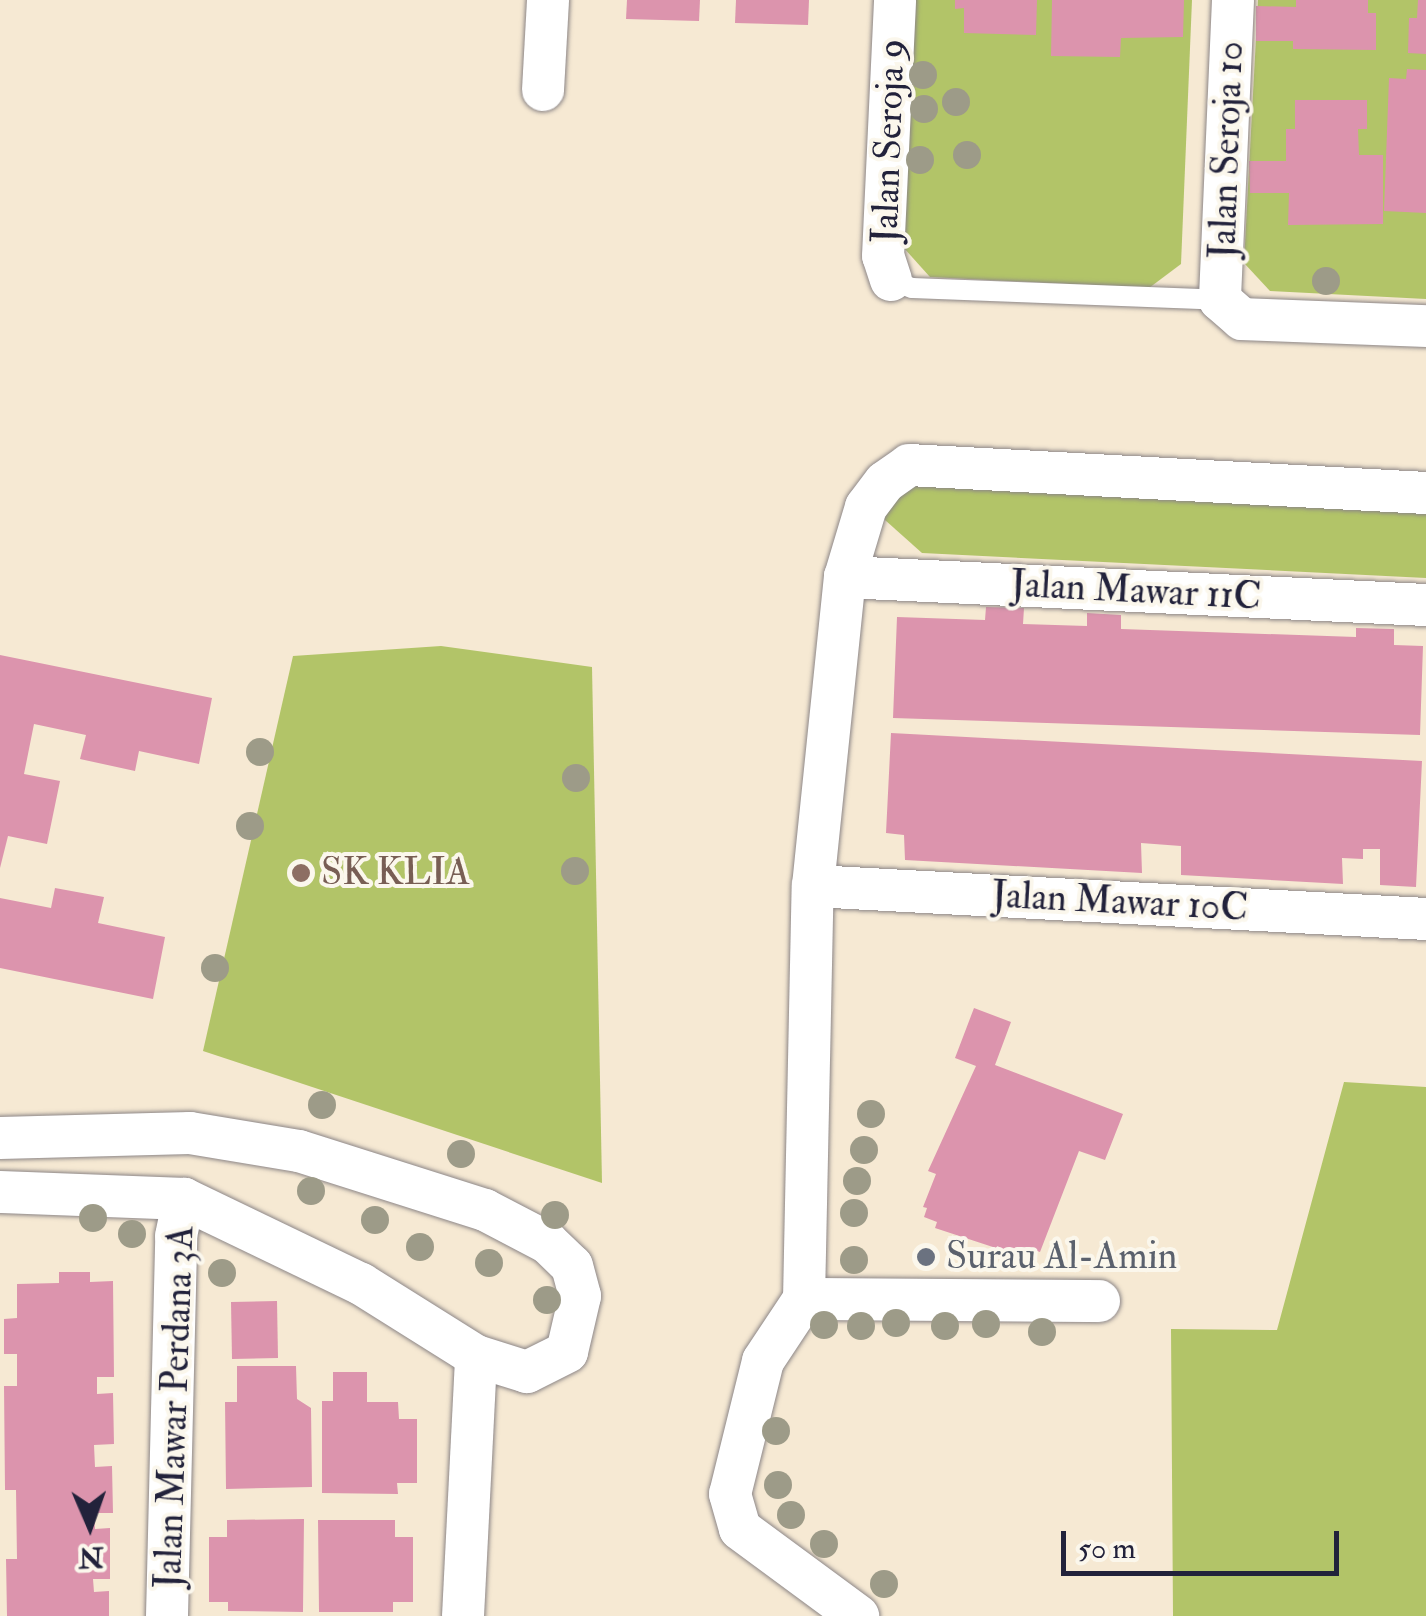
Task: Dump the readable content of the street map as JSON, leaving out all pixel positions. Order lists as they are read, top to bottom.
{
  "streets": {
    "street": [
      "Jalan Seroja 9",
      "Jalan Seroja 10",
      "Jalan Mawar 11C",
      "Jalan Mawar 10C",
      "Jalan Mawar Perdana 3A"
    ]
  },
  "places": ["SK KLIA", "Surau Al-Amin"],
  "scale_bar": "50 m",
  "north": "bottom"
}
